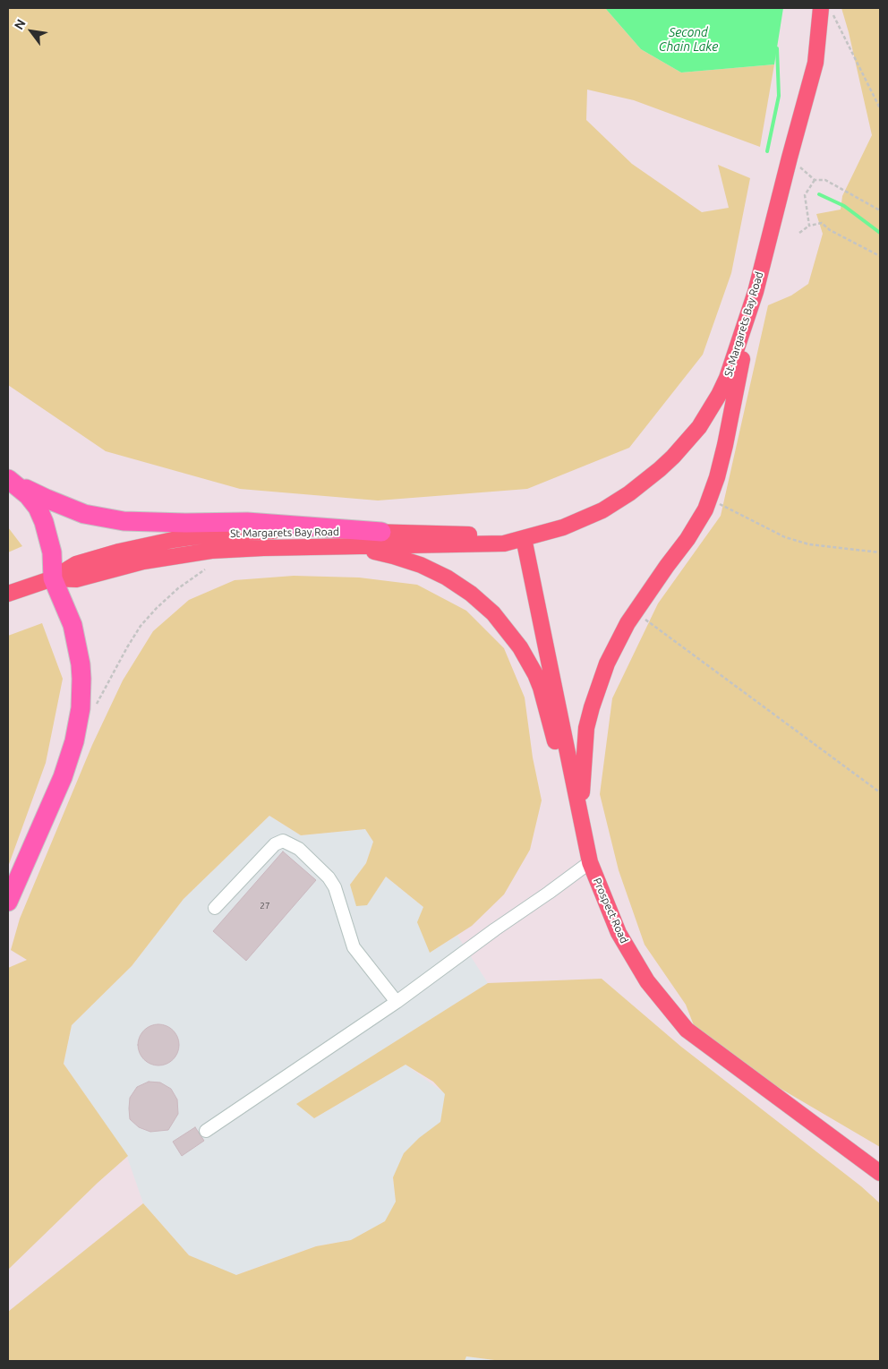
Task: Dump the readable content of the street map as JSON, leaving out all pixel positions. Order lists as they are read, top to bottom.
{
  "streets": {
    "main road": ["St Margarets Bay Road", "Prospect Road"]
  },
  "crossings": [
    ["St Margarets Bay Road", "Prospect Road"]
  ],
  "water": ["Second Chain Lake"],
  "house_numbers": ["27"],
  "north": "top left"
}
